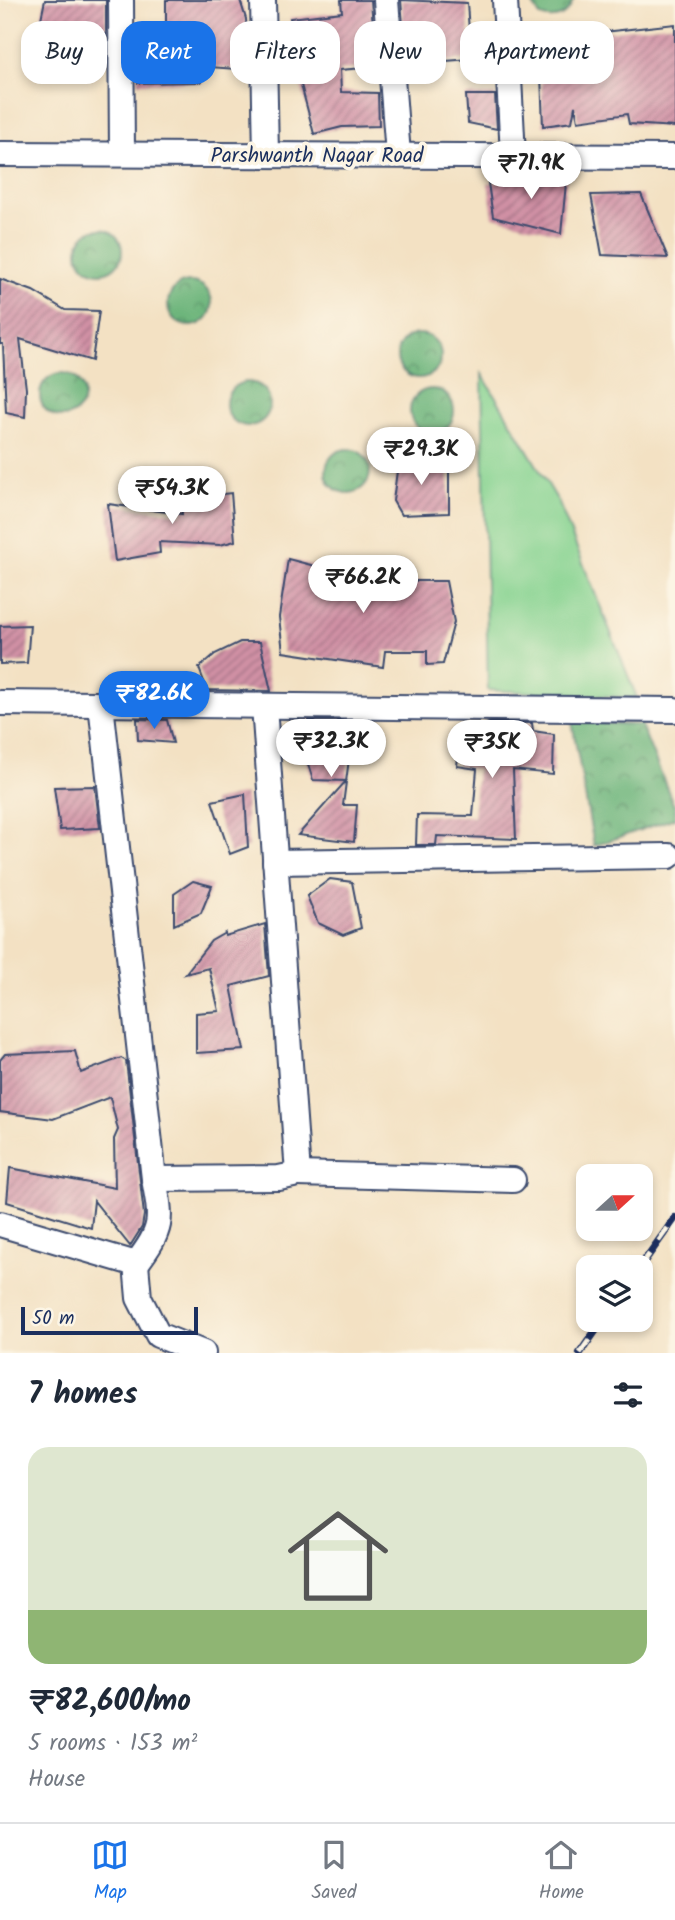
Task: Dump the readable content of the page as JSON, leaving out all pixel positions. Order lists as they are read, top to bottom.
{
  "streets": {
    "street": ["Parshwanth Nagar Road"]
  },
  "scale_bar": "50 m",
  "north": "right",
  "page": {
    "chip": [
      "Buy",
      "Rent",
      "Filters",
      "New",
      "Apartment"
    ],
    "price": [
      "₹71.9K",
      "₹29.3K",
      "₹54.3K",
      "₹66.2K",
      "₹82.6K",
      "₹32.3K",
      "₹35K"
    ],
    "scale": "50 m",
    "heading": "7 homes",
    "list": [
      {
        "name": "₹82,600/mo",
        "note": "5 rooms · 153 m² · House"
      }
    ],
    "tabs": ["Map", "Saved", "Home"]
  }
}
